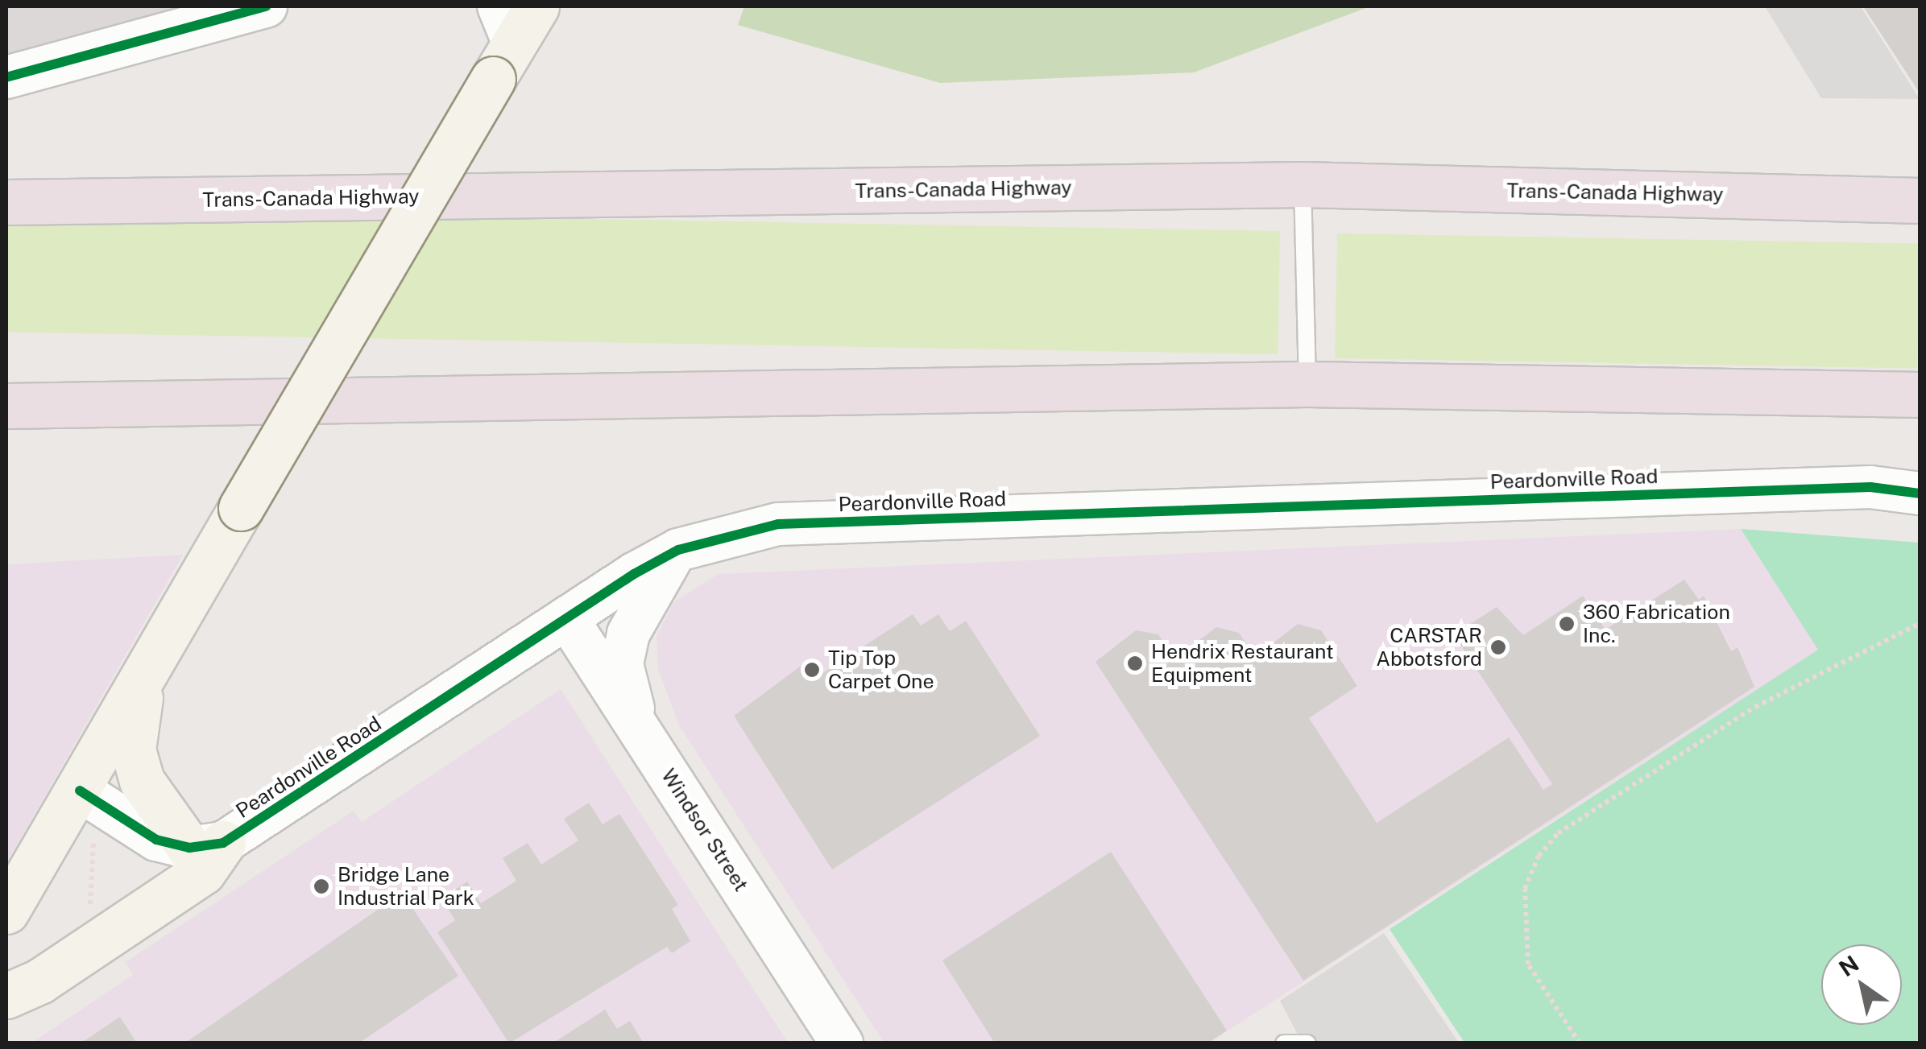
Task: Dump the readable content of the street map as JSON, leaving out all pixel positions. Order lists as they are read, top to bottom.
{
  "streets": {
    "highway": ["Trans-Canada Highway"],
    "street": ["Peardonville Road", "Windsor Street"]
  },
  "crossings": [
    ["Peardonville Road", "Windsor Street"]
  ],
  "places": [
    "360 Fabrication Inc.",
    "CARSTAR Abbotsford",
    "Hendrix Restaurant Equipment",
    "Tip Top Carpet One",
    "Bridge Lane Industrial Park"
  ],
  "north": "top left"
}
